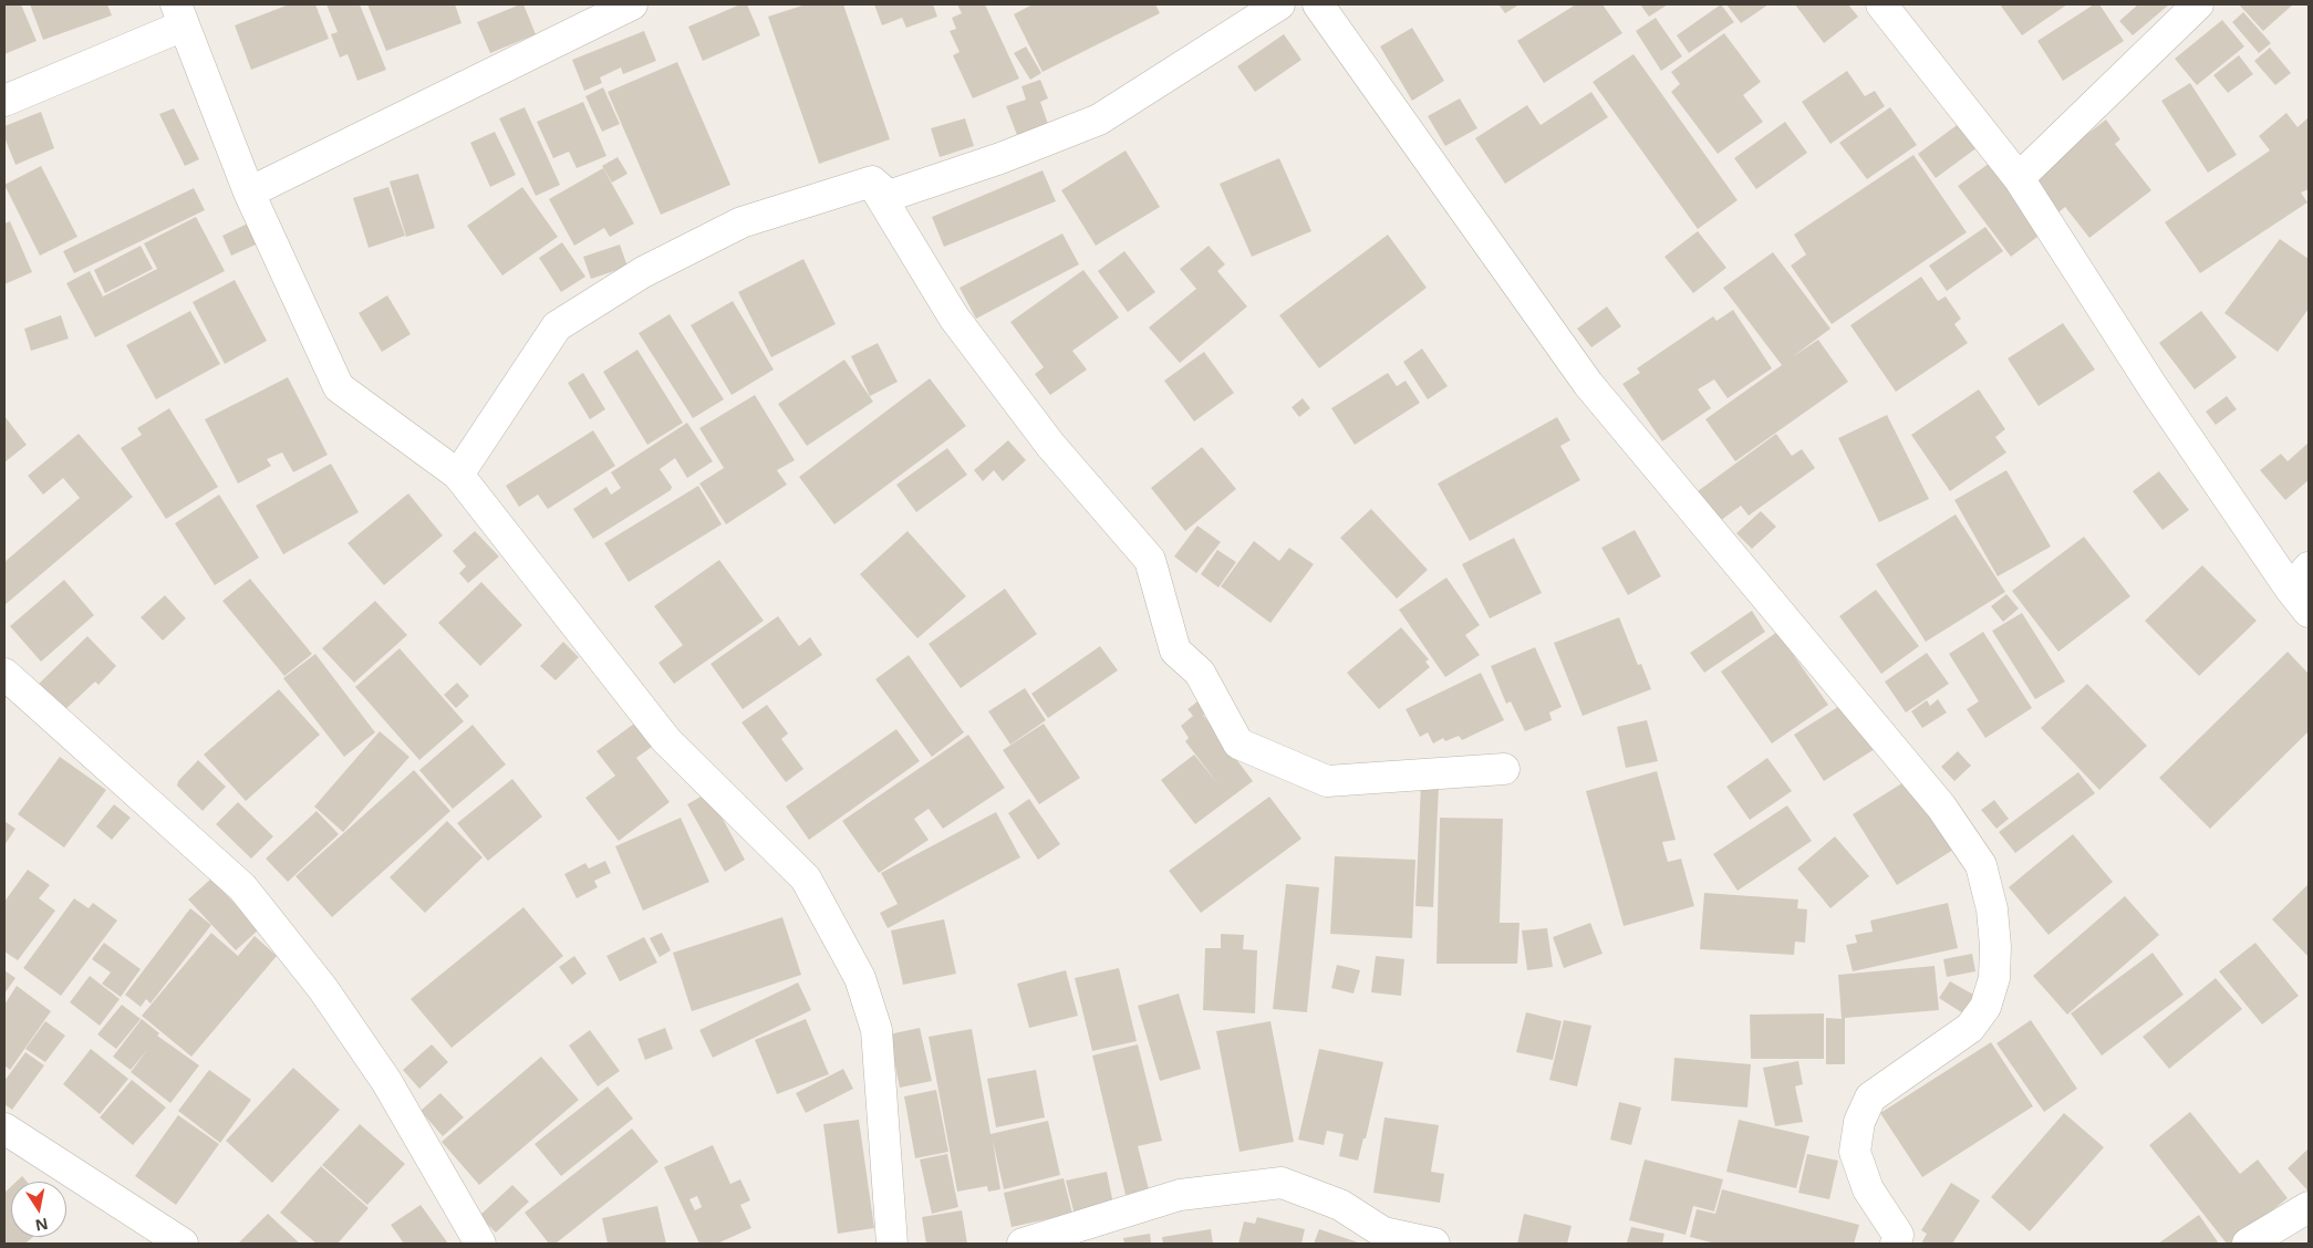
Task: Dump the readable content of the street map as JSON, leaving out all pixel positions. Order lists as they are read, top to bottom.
{
  "north": "bottom"
}
